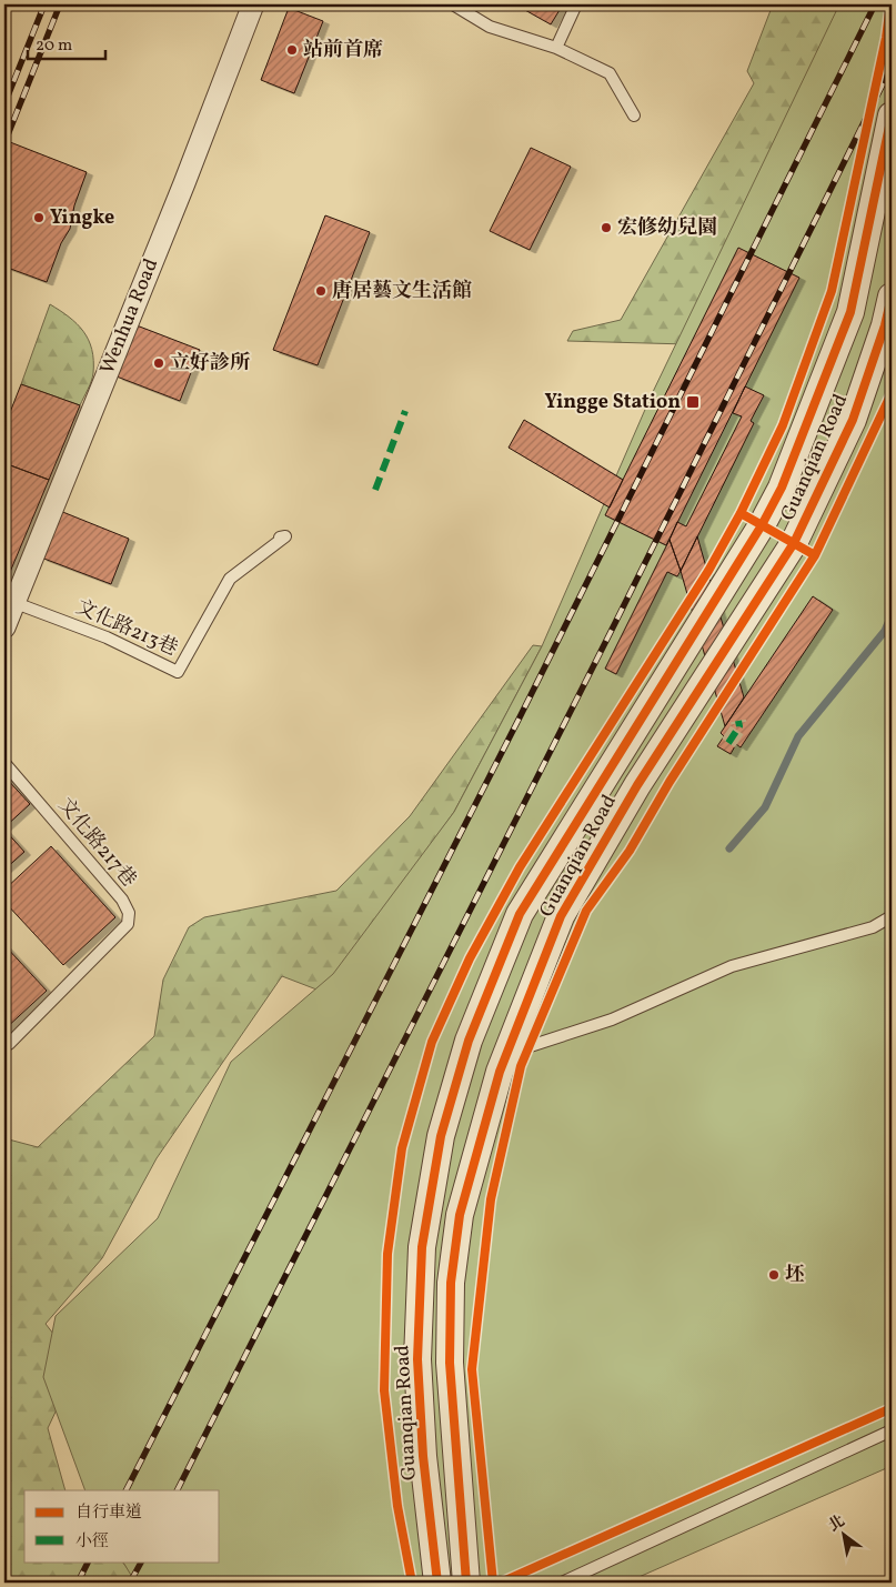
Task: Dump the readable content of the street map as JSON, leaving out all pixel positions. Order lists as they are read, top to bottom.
{
  "streets": {
    "street": ["Wenhua Road", "Guanqian Road"],
    "lane": ["文化路213巷", "文化路217巷"]
  },
  "crossings": [
    ["Wenhua Road", "文化路213巷"]
  ],
  "places": {
    "other": [
      "站前首席",
      "Yingke",
      "宏修幼兒園",
      "唐居藝文生活館",
      "立好診所",
      "坯"
    ],
    "transit": ["Yingge Station"]
  },
  "legend": ["自行車道", "小徑"],
  "scale_bar": "20 m",
  "north": "top left"
}
